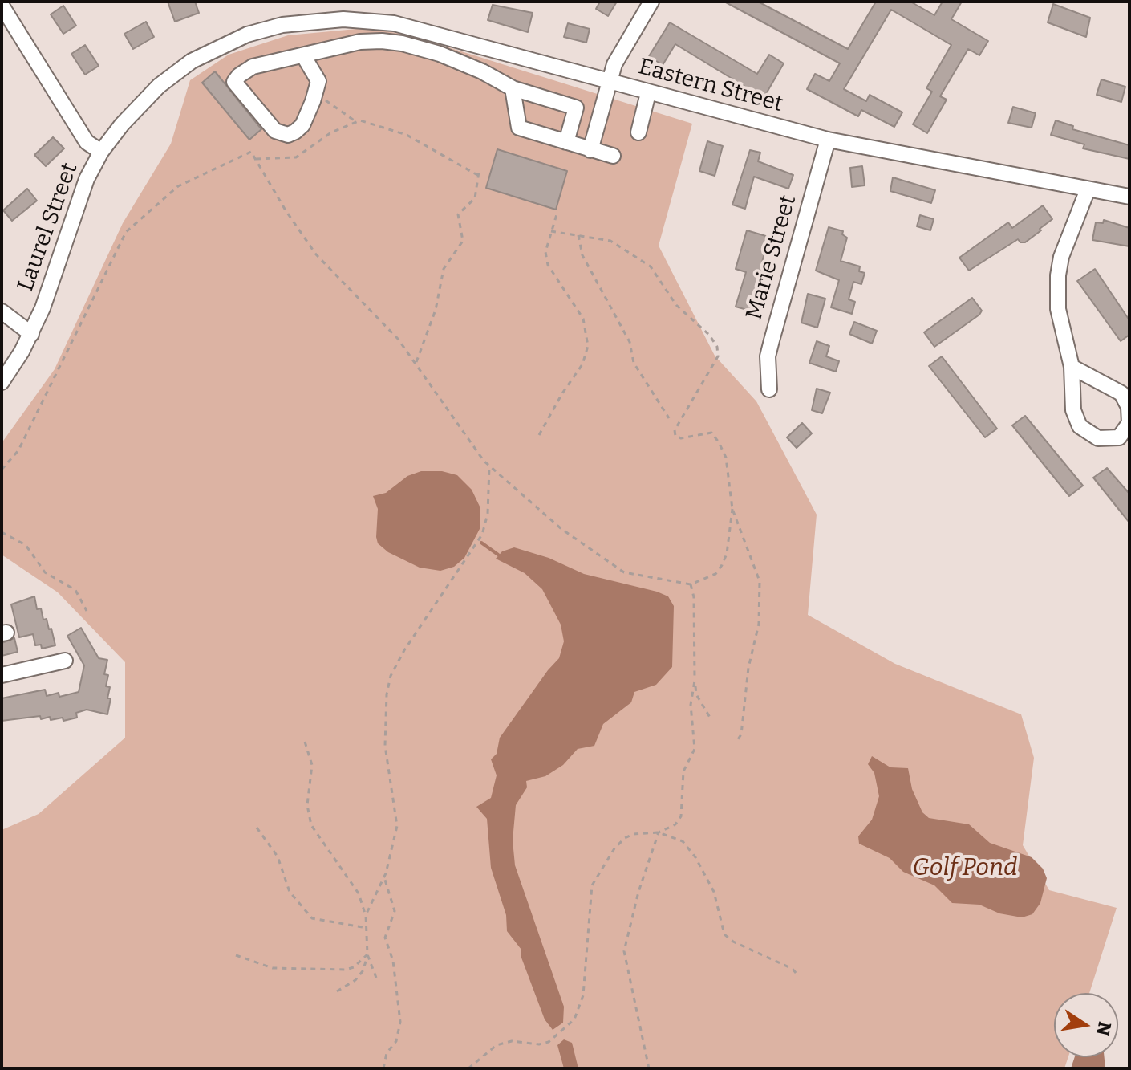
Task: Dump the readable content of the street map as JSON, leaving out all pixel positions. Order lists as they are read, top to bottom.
{
  "streets": {
    "street": ["Eastern Street", "Laurel Street", "Marie Street"]
  },
  "crossings": [
    ["Eastern Street", "Laurel Street"],
    ["Eastern Street", "Marie Street"]
  ],
  "water": ["Golf Pond"],
  "north": "right"
}
